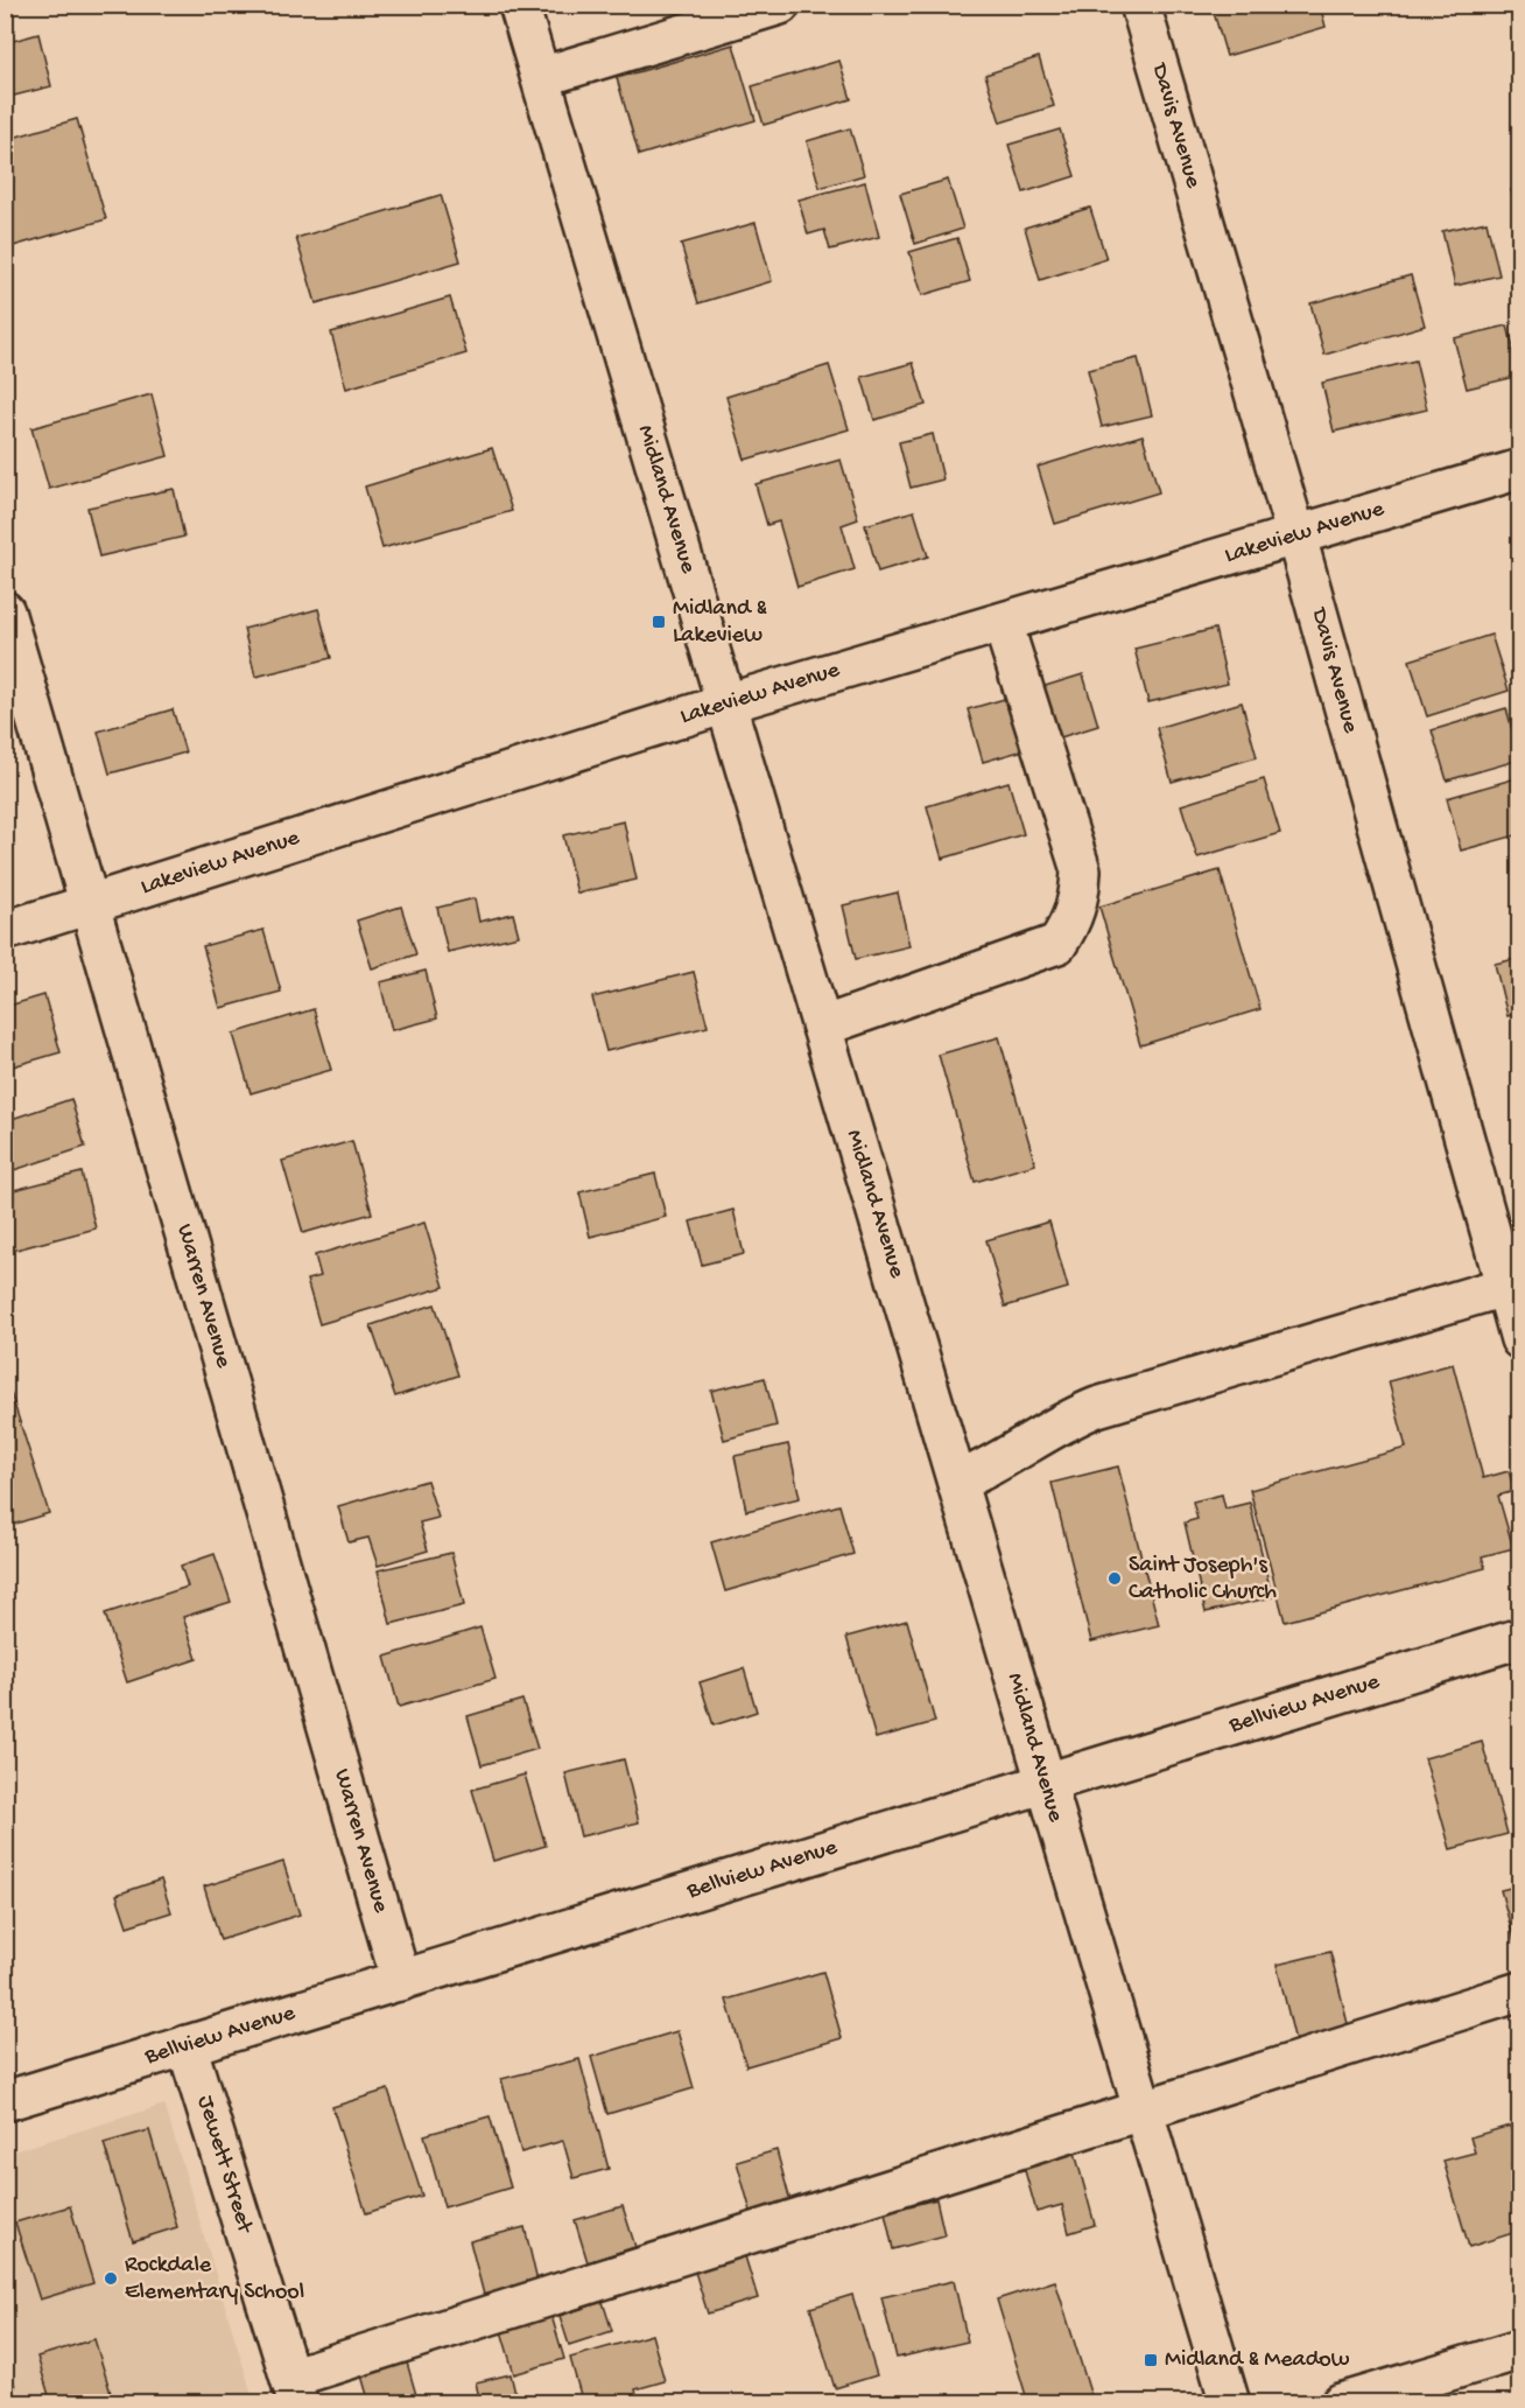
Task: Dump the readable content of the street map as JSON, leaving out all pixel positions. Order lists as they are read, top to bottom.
{
  "streets": {
    "street": [
      "Davis Avenue",
      "Midland Avenue",
      "Lakeview Avenue",
      "Warren Avenue",
      "Bellview Avenue",
      "Jewett Street"
    ]
  },
  "crossings": [
    ["Davis Avenue", "Lakeview Avenue"],
    ["Midland Avenue", "Lakeview Avenue"],
    ["Midland Avenue", "Bellview Avenue"],
    ["Lakeview Avenue", "Warren Avenue"],
    ["Warren Avenue", "Bellview Avenue"],
    ["Bellview Avenue", "Jewett Street"]
  ],
  "places": {
    "transit": ["Midland & Lakeview", "Midland & Meadow"],
    "other": ["Saint Joseph's Catholic Church", "Rockdale Elementary School"]
  }
}
